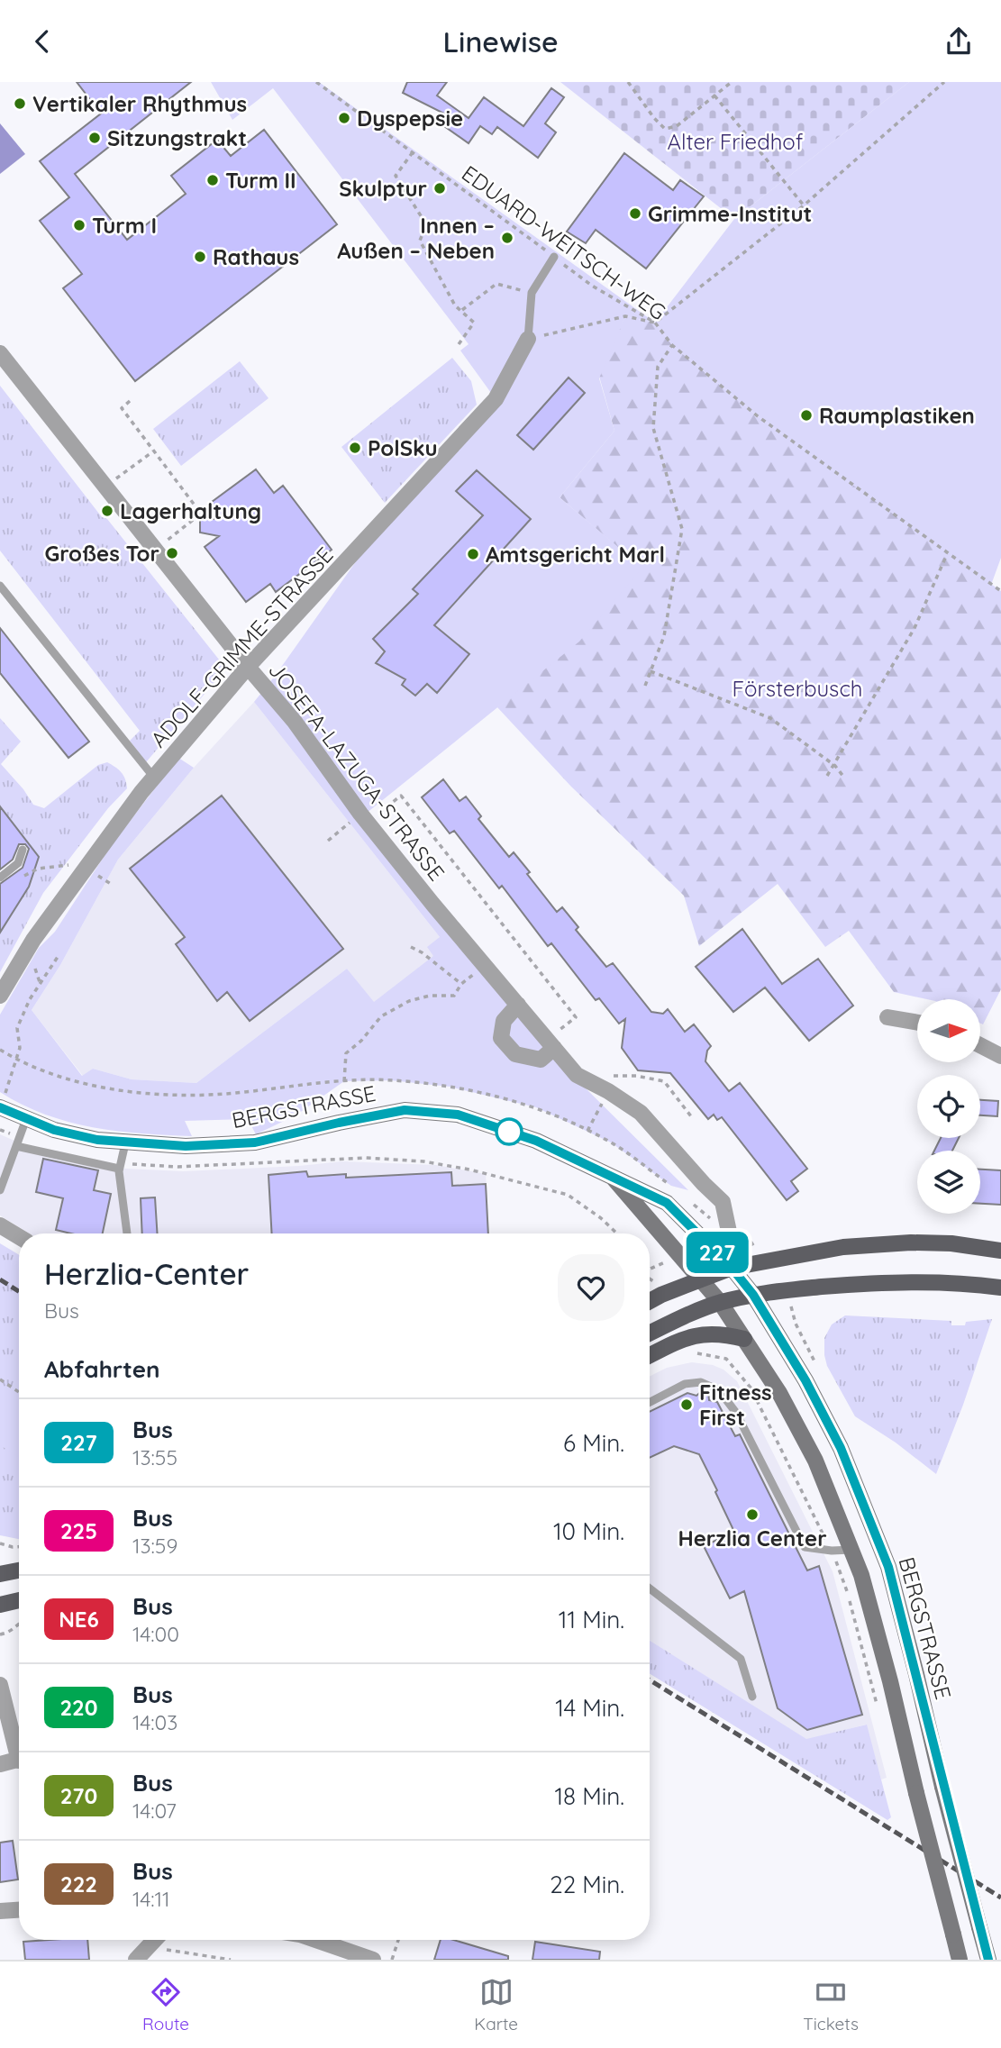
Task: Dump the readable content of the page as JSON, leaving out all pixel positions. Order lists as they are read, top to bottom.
{
  "streets": {
    "main road": ["BERGSTRASSE"],
    "street": ["ADOLF-GRIMME-STRASSE", "JOSEFA-LAZUGA-STRASSE"],
    "path": ["EDUARD-WEITSCH-WEG"]
  },
  "crossings": [
    ["ADOLF-GRIMME-STRASSE", "JOSEFA-LAZUGA-STRASSE"]
  ],
  "parks": ["Alter Friedhof", "Försterbusch"],
  "places": [
    "Vertikaler Rhythmus",
    "Dyspepsie",
    "Sitzungstrakt",
    "Turm II",
    "Skulptur",
    "Grimme-Institut",
    "Turm I",
    "Innen – Außen – Neben",
    "Rathaus",
    "Raumplastiken",
    "PolSku",
    "Lagerhaltung",
    "Großes Tor",
    "Amtsgericht Marl",
    "Fitness First",
    "Herzlia Center"
  ],
  "lines": ["bus line 227"],
  "north": "right",
  "page": {
    "header": "Linewise",
    "on_map": "227",
    "heading": [
      ["Herzlia-Center", "Bus"],
      "Abfahrten"
    ],
    "list": [
      {
        "mark": "227",
        "name": "Bus",
        "note": "13:55",
        "value": "6 Min."
      },
      {
        "mark": "225",
        "name": "Bus",
        "note": "13:59",
        "value": "10 Min."
      },
      {
        "mark": "NE6",
        "name": "Bus",
        "note": "14:00",
        "value": "11 Min."
      },
      {
        "mark": "220",
        "name": "Bus",
        "note": "14:03",
        "value": "14 Min."
      },
      {
        "mark": "270",
        "name": "Bus",
        "note": "14:07",
        "value": "18 Min."
      },
      {
        "mark": "222",
        "name": "Bus",
        "note": "14:11",
        "value": "22 Min."
      }
    ],
    "tabs": ["Route", "Karte", "Tickets"]
  }
}
